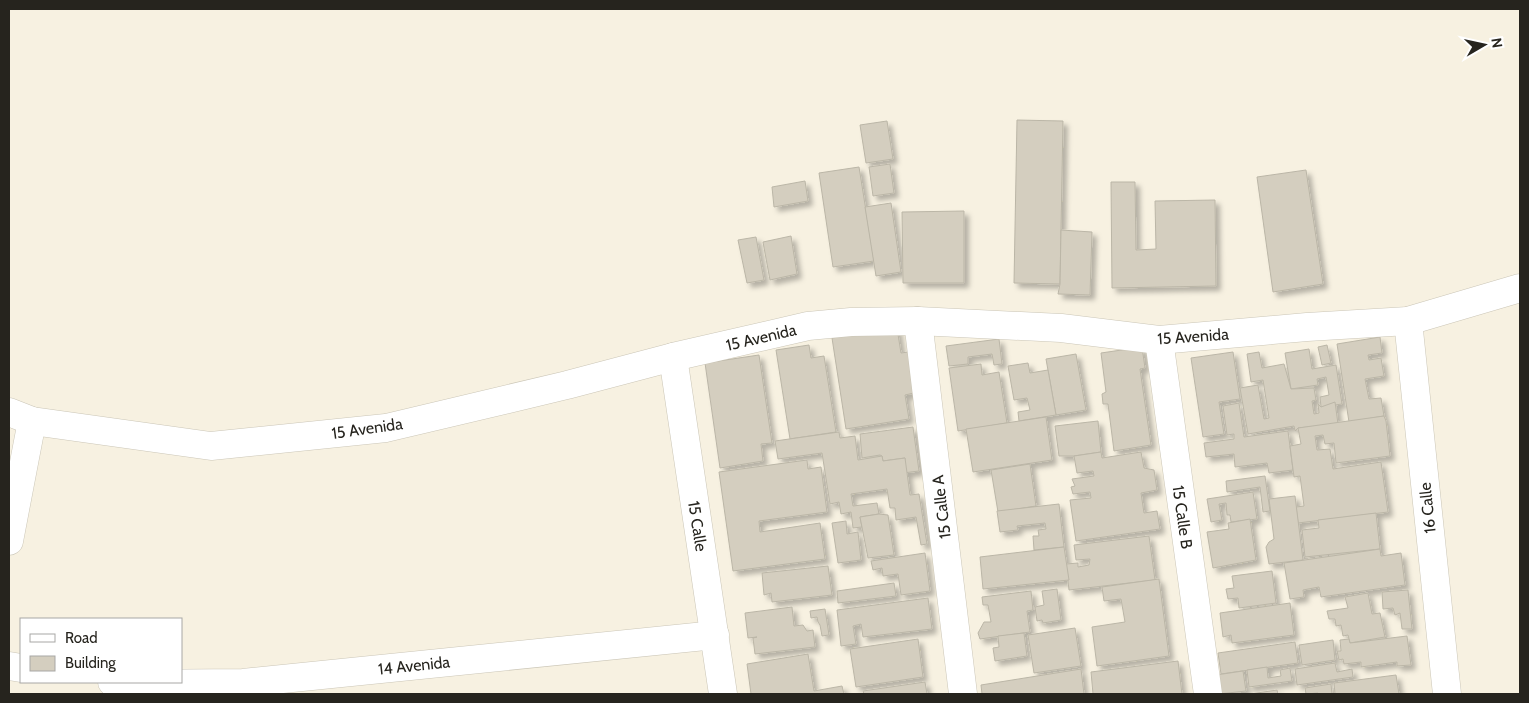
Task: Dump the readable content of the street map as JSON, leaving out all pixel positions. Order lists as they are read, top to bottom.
{
  "streets": {
    "street": [
      "15 Avenida",
      "15 Calle A",
      "16 Calle",
      "15 Calle B",
      "15 Calle",
      "14 Avenida"
    ]
  },
  "crossings": [
    ["15 Avenida", "15 Calle A"],
    ["15 Avenida", "16 Calle"],
    ["15 Avenida", "15 Calle B"],
    ["15 Avenida", "15 Calle"],
    ["15 Calle", "14 Avenida"]
  ],
  "legend": ["Road", "Building"],
  "north": "right"
}
